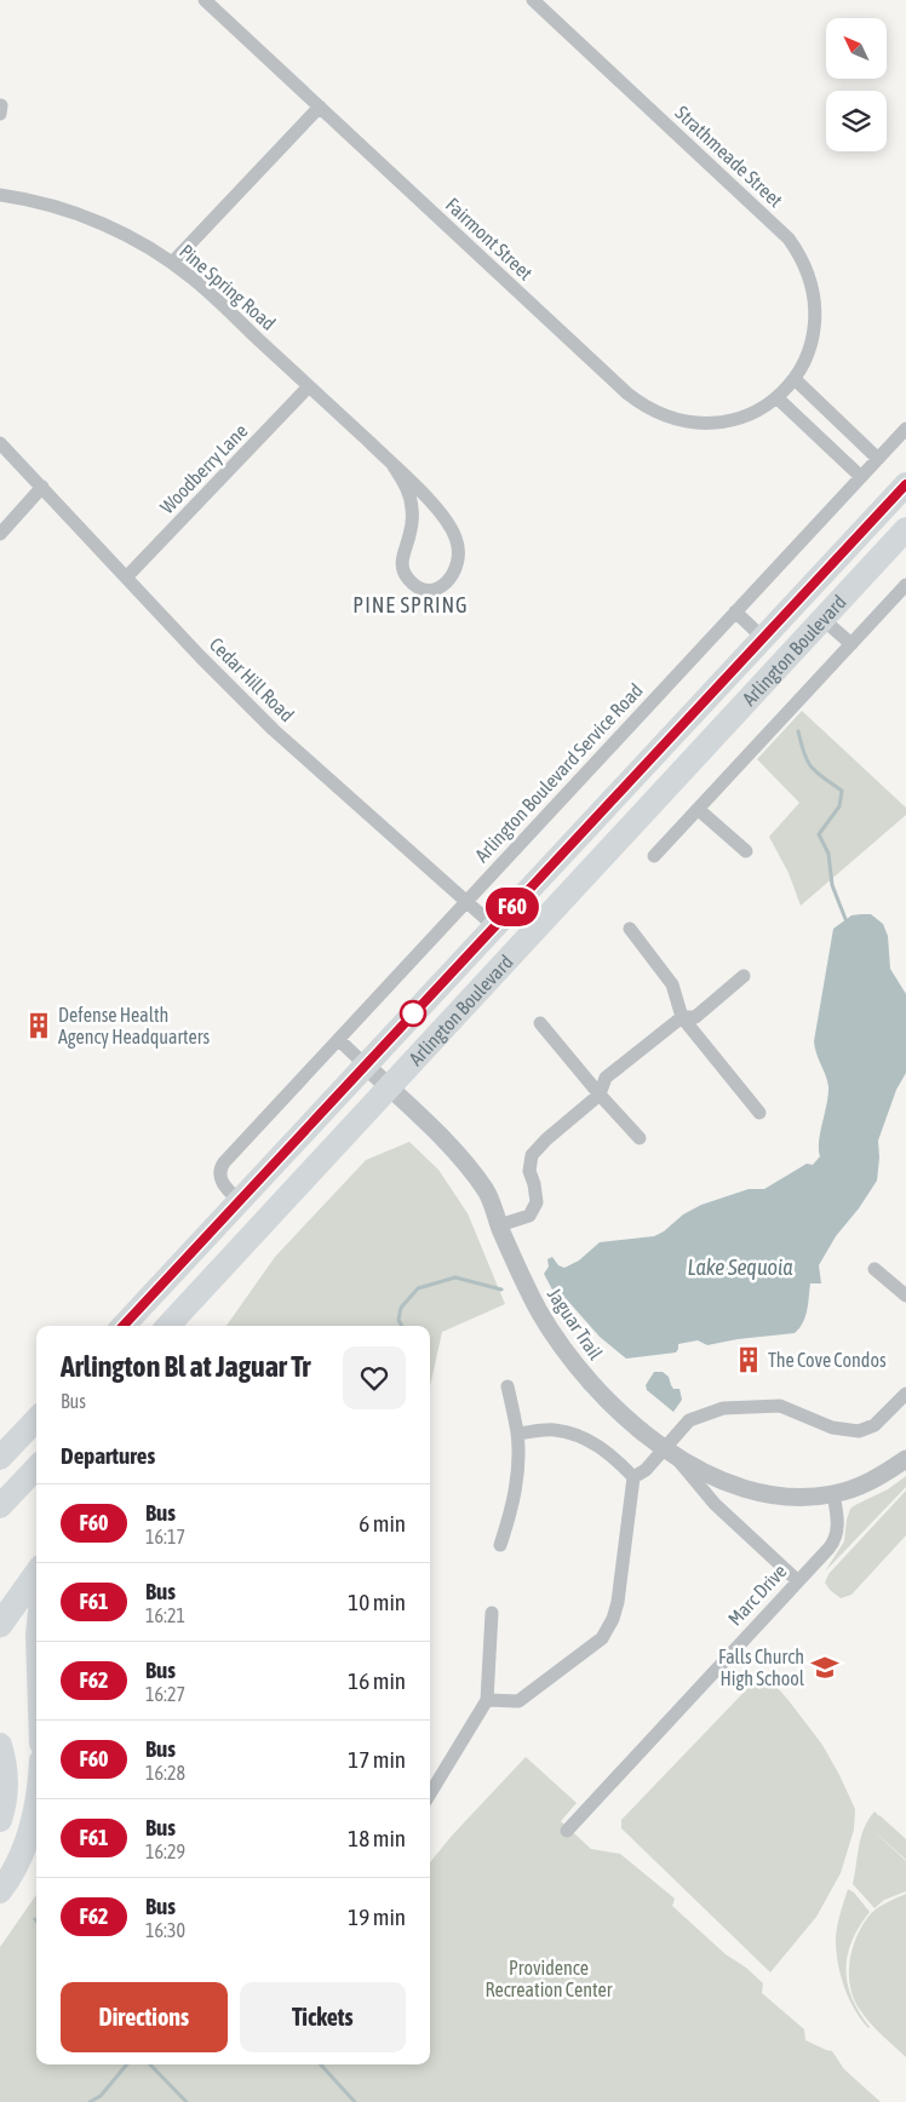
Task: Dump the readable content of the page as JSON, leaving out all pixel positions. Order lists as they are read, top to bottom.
{
  "streets": {
    "highway": ["Arlington Boulevard"],
    "street": [
      "Strathmeade Street",
      "Fairmont Street",
      "Pine Spring Road",
      "Woodberry Lane",
      "Cedar Hill Road",
      "Arlington Boulevard Service Road",
      "Jaguar Trail",
      "Marc Drive"
    ]
  },
  "crossings": [
    ["Strathmeade Street", "Fairmont Street"],
    ["Pine Spring Road", "Woodberry Lane"],
    ["Woodberry Lane", "Cedar Hill Road"],
    ["Arlington Boulevard", "Cedar Hill Road"],
    ["Arlington Boulevard", "Arlington Boulevard Service Road"],
    ["Arlington Boulevard", "Jaguar Trail"],
    ["Cedar Hill Road", "Arlington Boulevard Service Road"],
    ["Jaguar Trail", "Marc Drive"]
  ],
  "districts": ["PINE SPRING"],
  "water": ["Lake Sequoia"],
  "parks": ["Providence Recreation Center"],
  "places": {
    "building": ["Defense Health Agency Headquarters", "The Cove Condos"],
    "school or university": ["Falls Church High School"]
  },
  "lines": ["bus line F60"],
  "north": "top left",
  "page": {
    "on_map": "F60",
    "heading": [
      ["Arlington Bl at Jaguar Tr", "Bus"],
      "Departures"
    ],
    "list": [
      {
        "mark": "F60",
        "name": "Bus",
        "note": "16:17",
        "value": "6 min"
      },
      {
        "mark": "F61",
        "name": "Bus",
        "note": "16:21",
        "value": "10 min"
      },
      {
        "mark": "F62",
        "name": "Bus",
        "note": "16:27",
        "value": "16 min"
      },
      {
        "mark": "F60",
        "name": "Bus",
        "note": "16:28",
        "value": "17 min"
      },
      {
        "mark": "F61",
        "name": "Bus",
        "note": "16:29",
        "value": "18 min"
      },
      {
        "mark": "F62",
        "name": "Bus",
        "note": "16:30",
        "value": "19 min"
      }
    ],
    "buttons": ["Directions", "Tickets"]
  }
}
